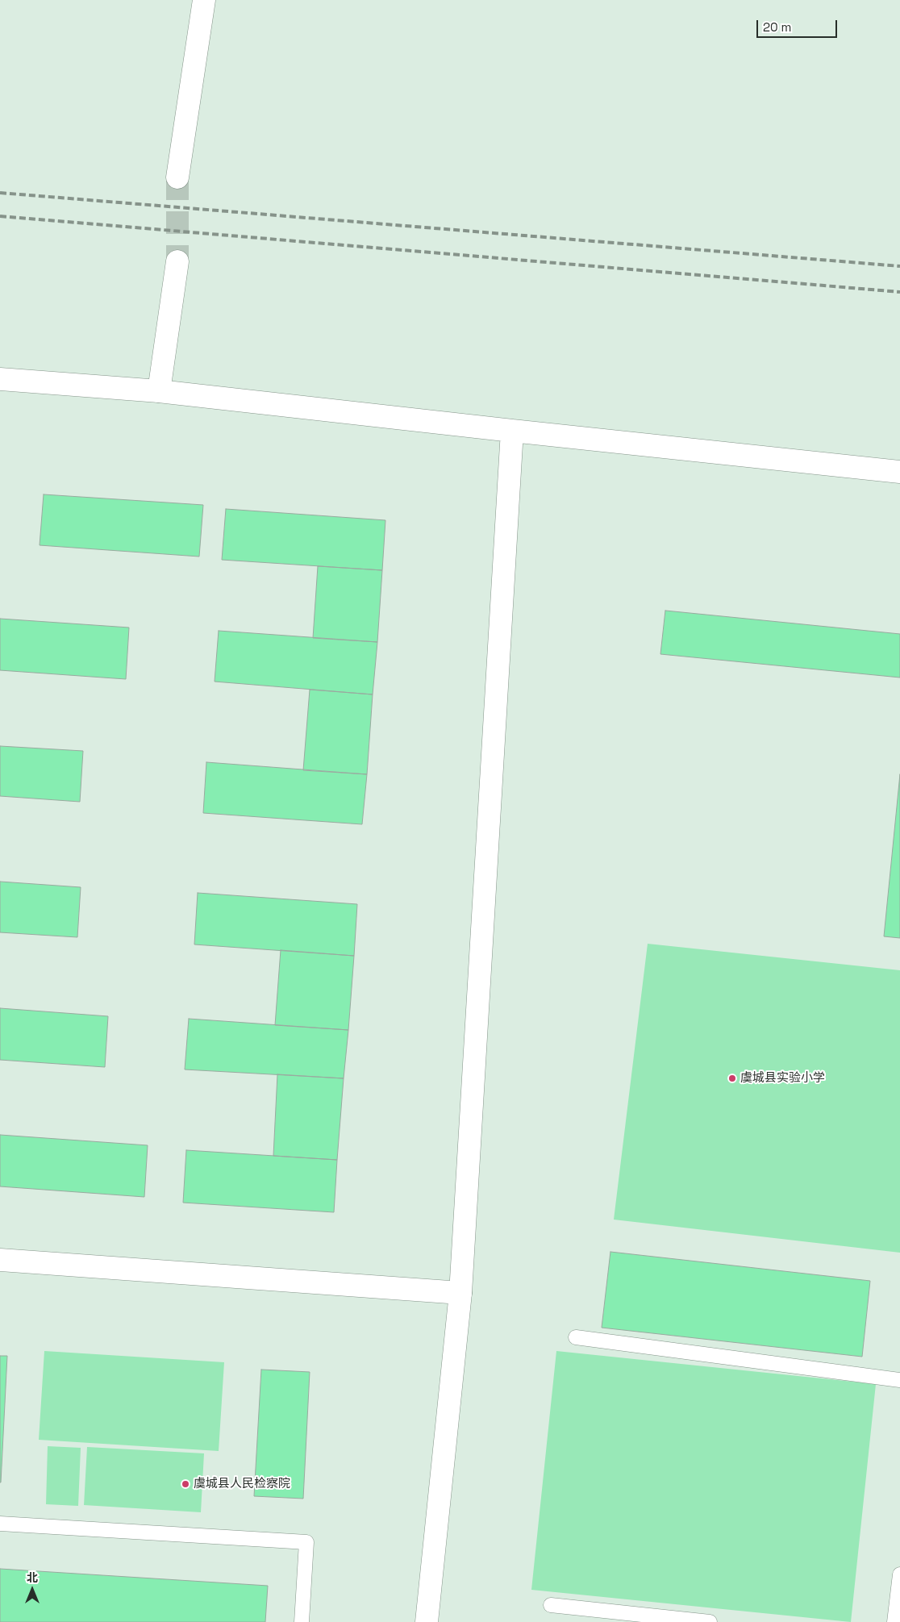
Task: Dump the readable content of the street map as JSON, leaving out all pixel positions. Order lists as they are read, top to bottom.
{
  "places": ["虞城县实验小学", "虞城县人民检察院"],
  "scale_bar": "20 m",
  "north": "top"
}
